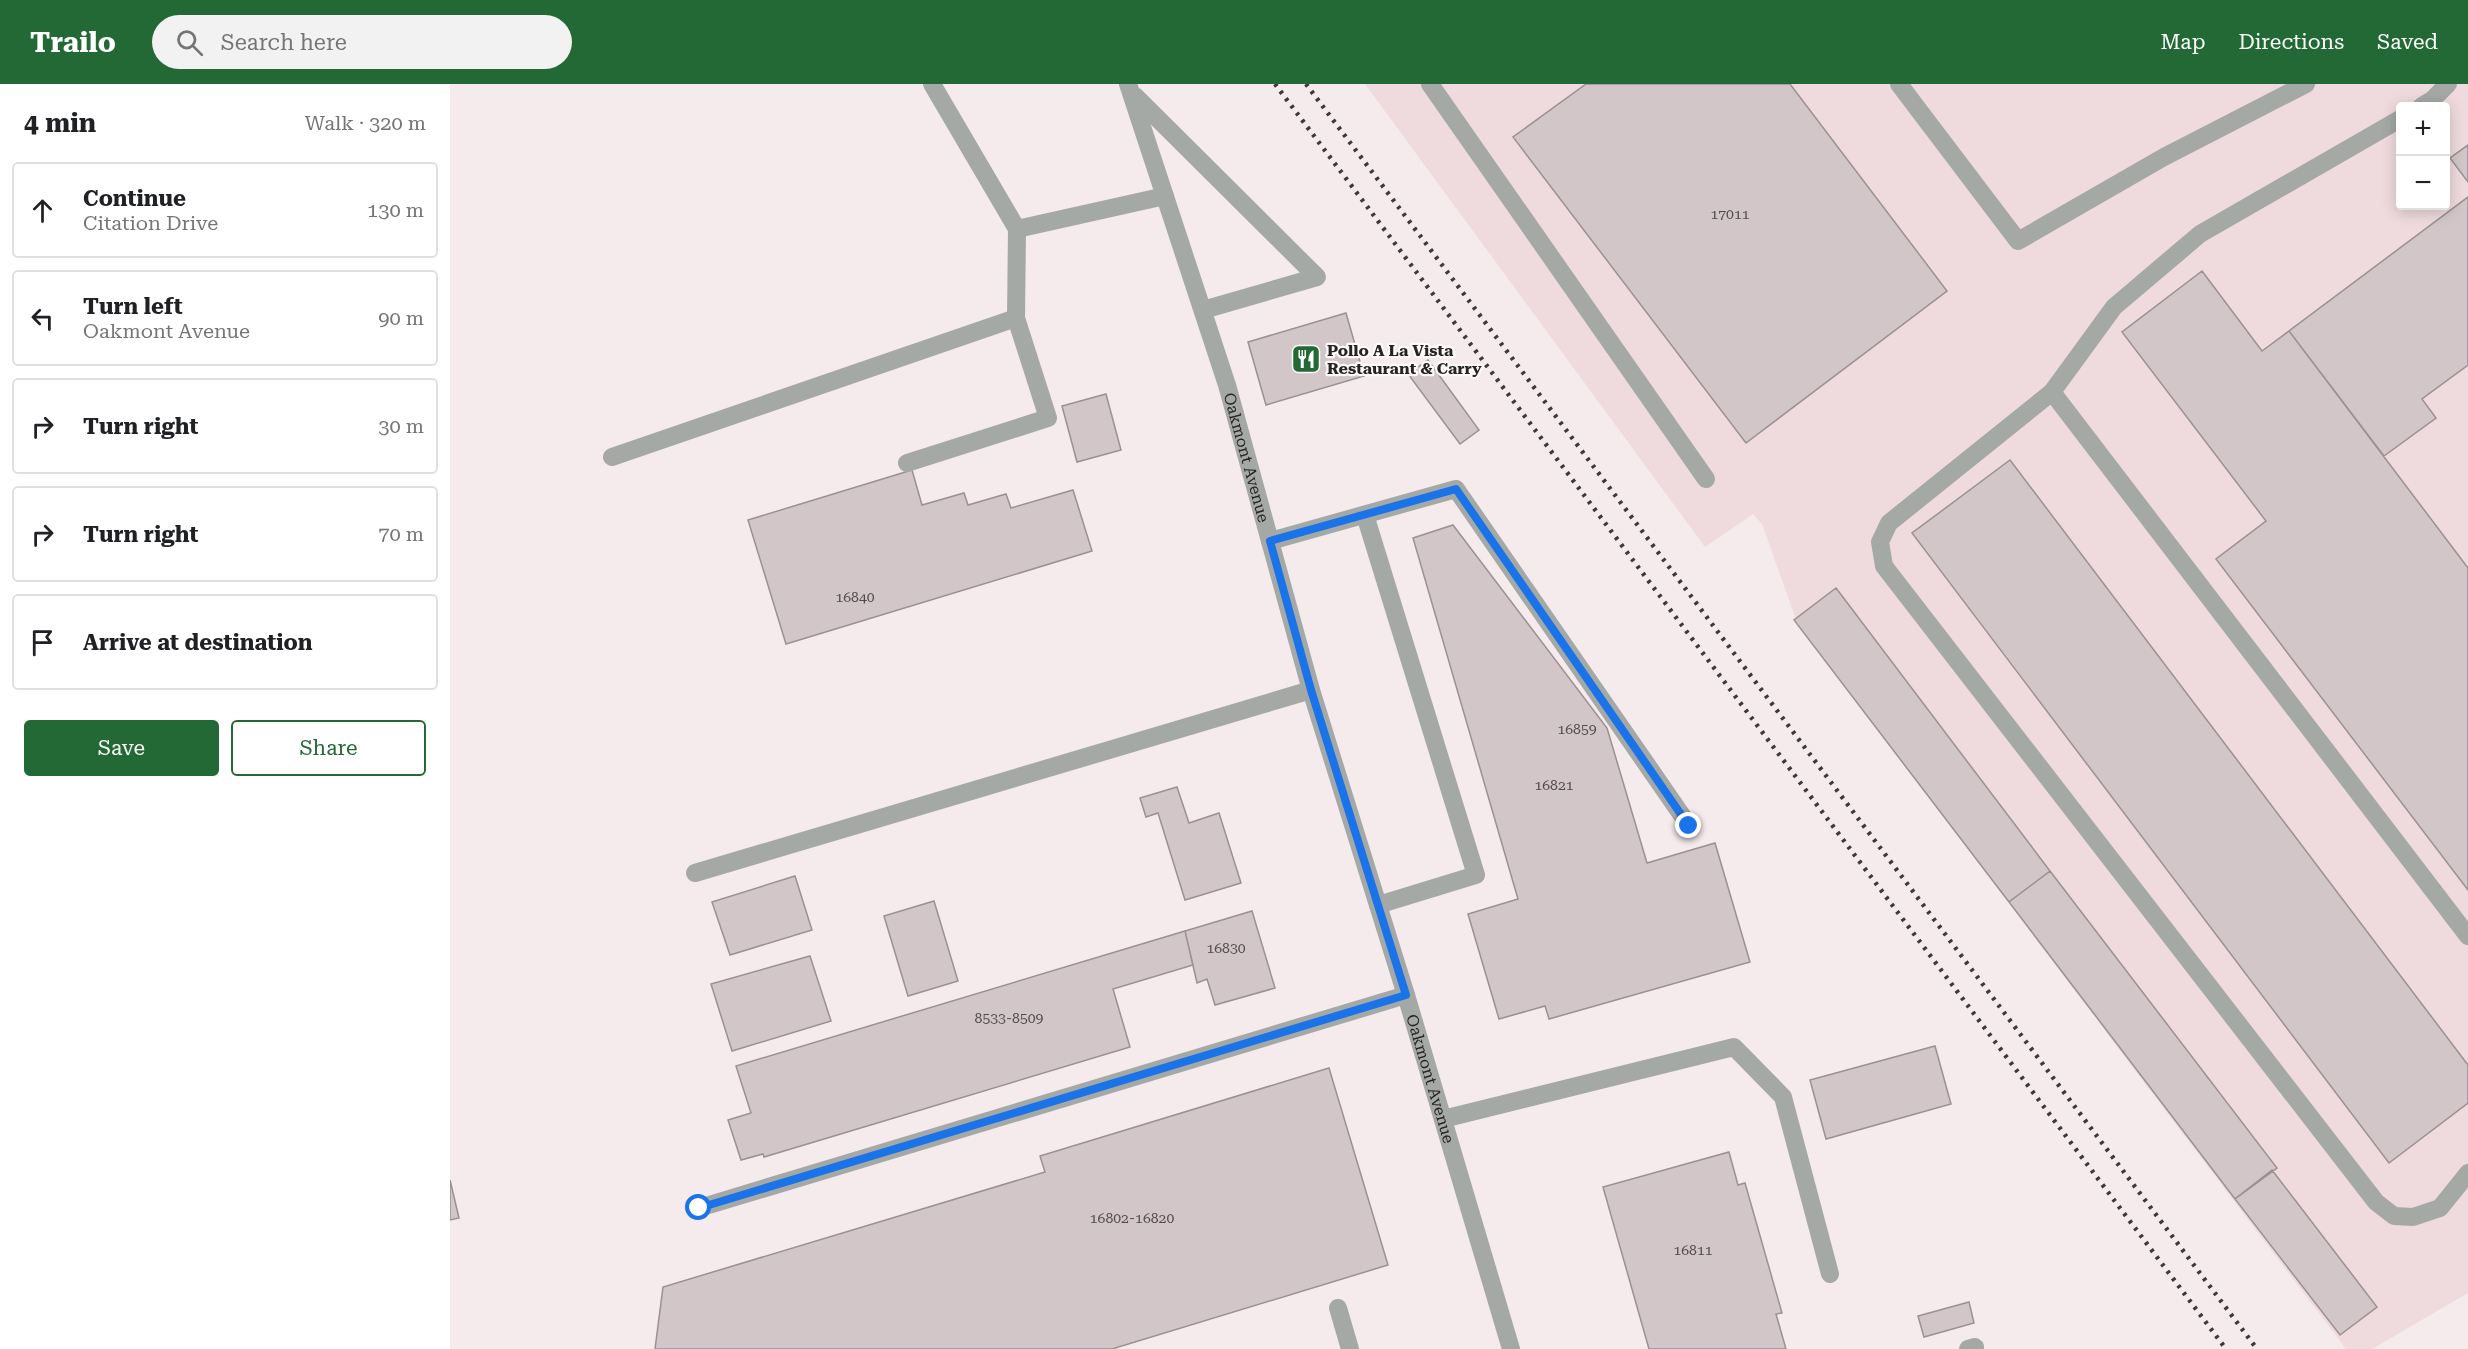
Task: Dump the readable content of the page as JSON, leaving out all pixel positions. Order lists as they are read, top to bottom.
{
  "streets": {
    "street": ["Oakmont Avenue"]
  },
  "places": {
    "restaurant": ["Pollo A La Vista Restaurant & Carry"]
  },
  "house_numbers": [
    "17011",
    "16840",
    "16859",
    "16821",
    "16830",
    "8533-8509",
    "16802-16820",
    "16811"
  ],
  "page": {
    "header": "Trailo",
    "search": "Search here",
    "nav": ["Map", "Directions", "Saved"],
    "heading": ["4 min", "Walk · 320 m"],
    "map_buttons": ["+", "−"],
    "list": [
      ["Continue", "Citation Drive", "130 m"],
      ["Turn left", "Oakmont Avenue", "90 m"],
      ["Turn right", "30 m"],
      ["Turn right", "70 m"],
      "Arrive at destination"
    ],
    "buttons": ["Save", "Share"]
  }
}
